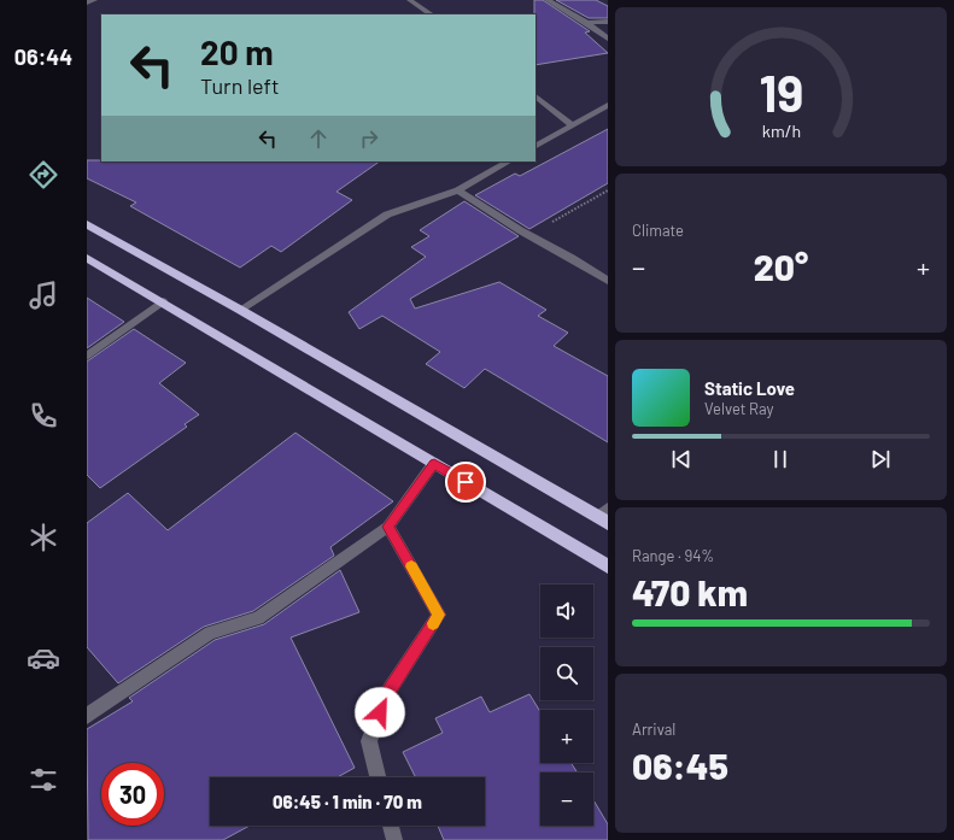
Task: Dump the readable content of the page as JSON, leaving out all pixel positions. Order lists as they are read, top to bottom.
{
  "page": {
    "tabs": "06:44",
    "turn": ["20 m", "Turn left"],
    "tile": [
      "Climate",
      ["Range · 94%", "470 km"],
      ["Arrival", "06:45"]
    ],
    "heat": ["−", "20°", "+"],
    "song": ["Static Love", "Velvet Ray"],
    "map_buttons": ["+", "−"],
    "limit": "30",
    "trip": "06:45 · 1 min · 70 m",
    "gauge": ["19", "km/h"]
  }
}
